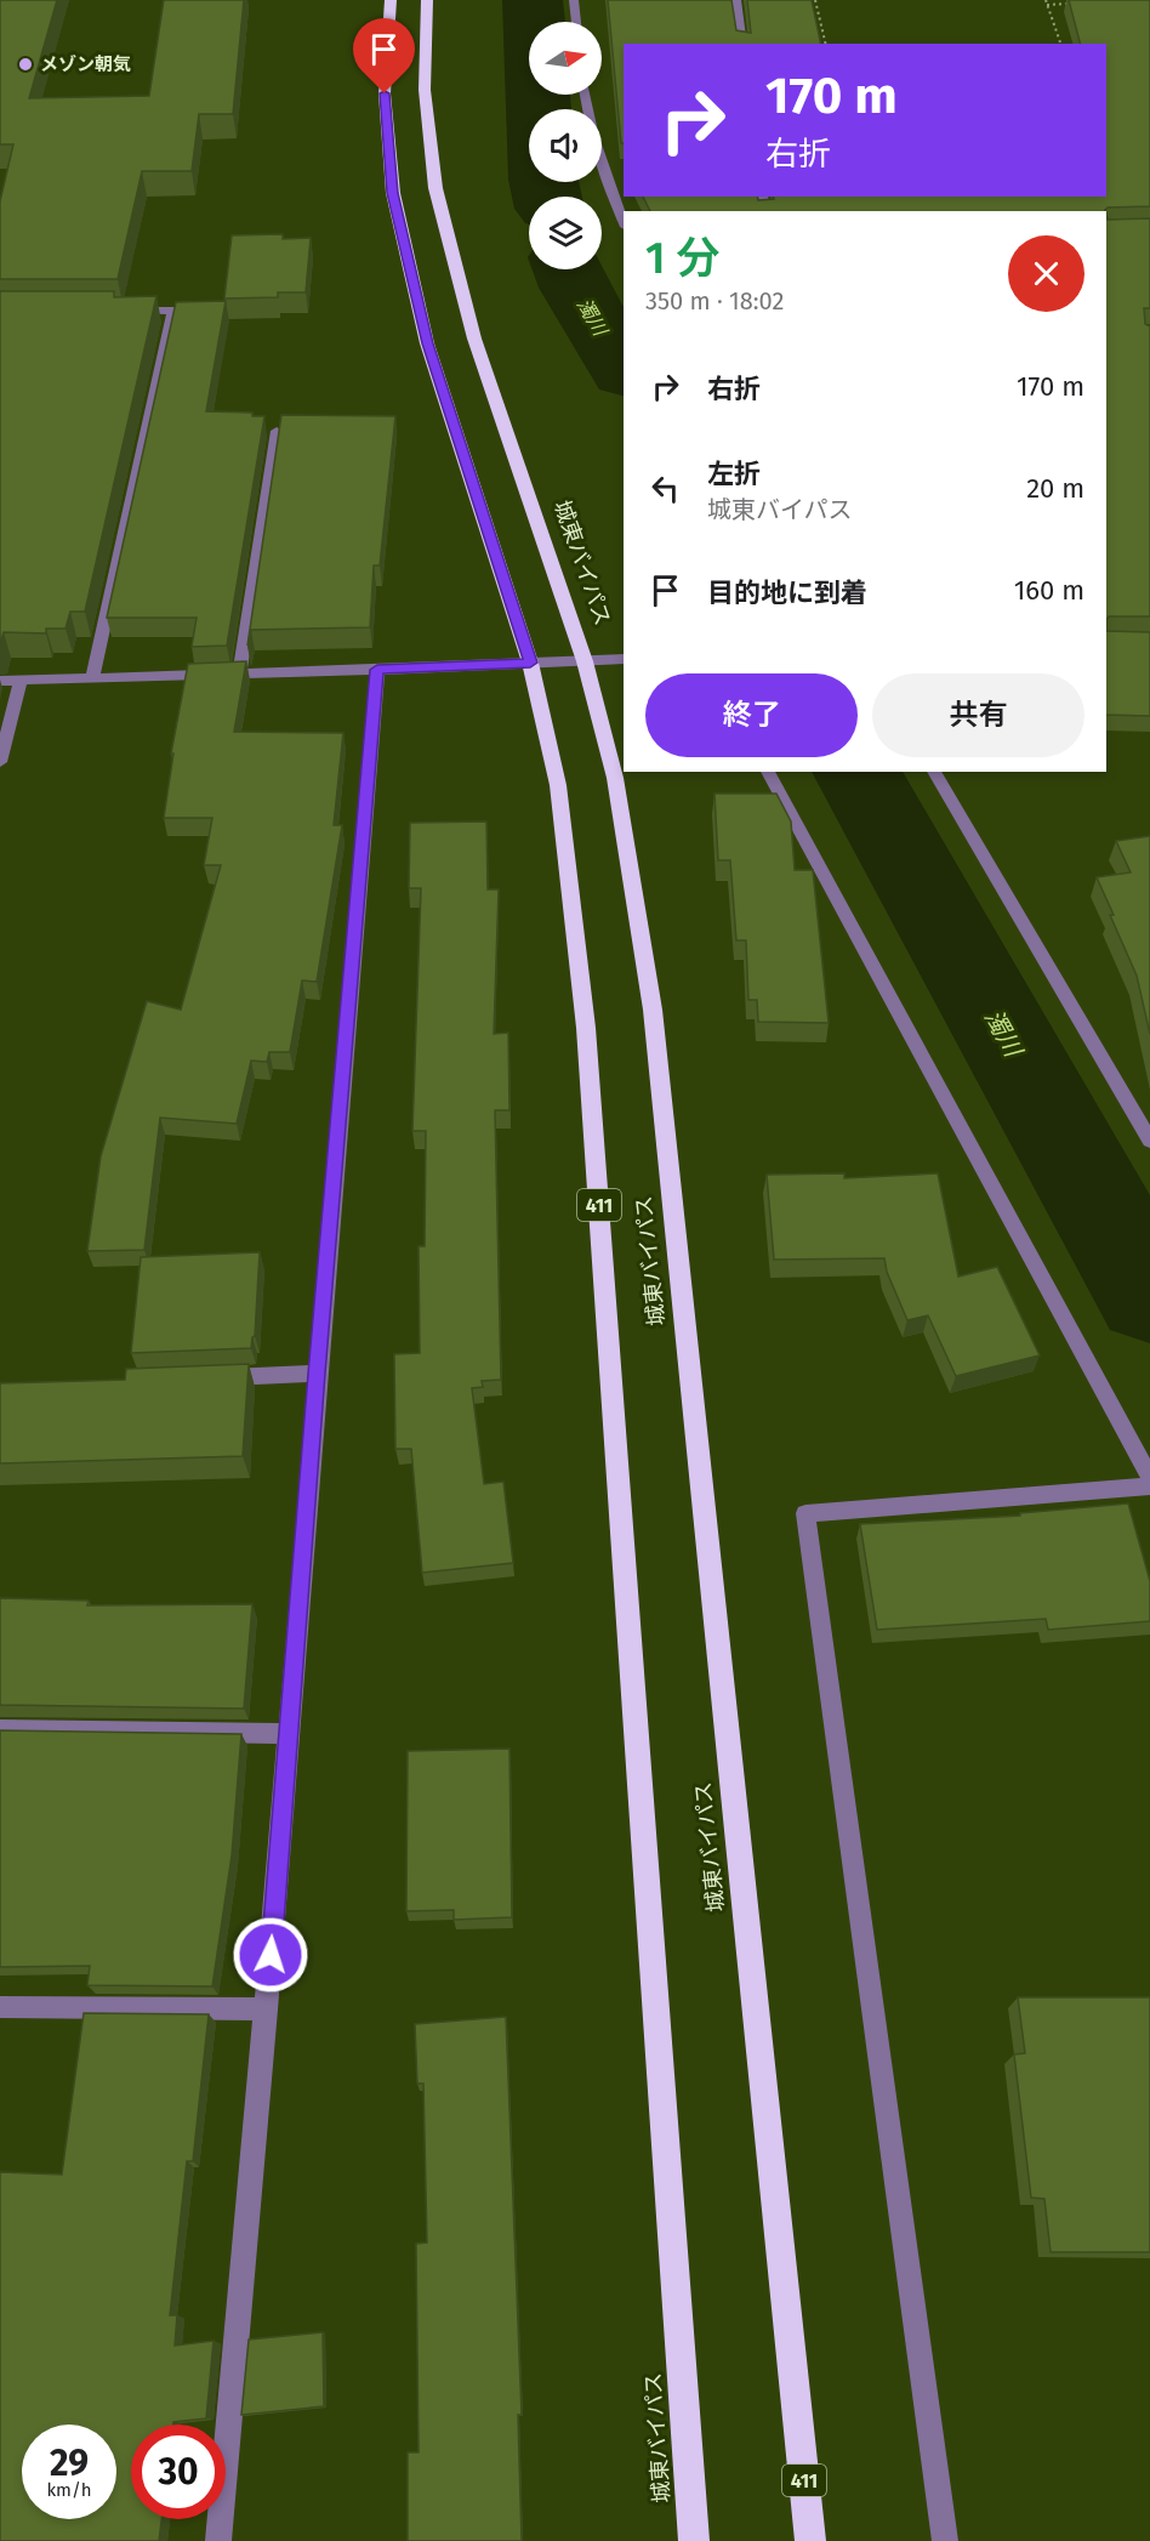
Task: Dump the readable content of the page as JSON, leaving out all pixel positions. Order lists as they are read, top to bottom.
{
  "streets": {
    "highway": ["城東バイパス", "411"]
  },
  "water": ["濁川"],
  "places": ["メゾン朝気"],
  "north": "right",
  "page": {
    "turn": ["170 m", "右折"],
    "heading": ["1 分", "350 m · 18:02"],
    "list": [
      {
        "name": "右折",
        "value": "170 m"
      },
      {
        "name": "左折",
        "note": "城東バイパス",
        "value": "20 m"
      },
      {
        "name": "目的地に到着",
        "value": "160 m"
      }
    ],
    "buttons": ["終了", "共有"],
    "speed": "29 km/h",
    "limit": "30"
  }
}
